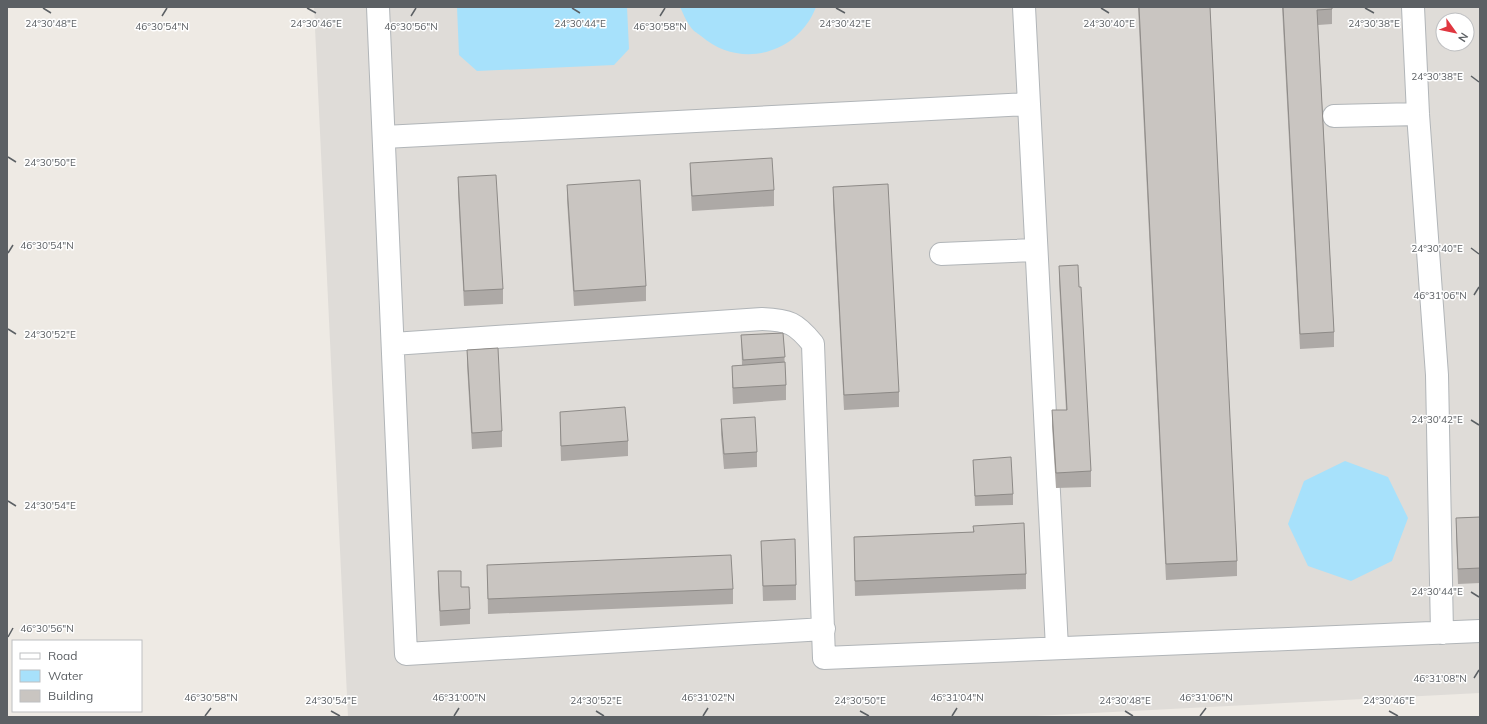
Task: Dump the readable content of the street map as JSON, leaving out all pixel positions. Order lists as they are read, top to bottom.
{
  "legend": ["Road", "Water", "Building"],
  "north": "bottom right",
  "coordinates": [
    "24°30'48\"E",
    "24°30'42\"E",
    "24°30'46\"E",
    "24°30'44\"E",
    "24°30'40\"E",
    "24°30'38\"E",
    "46°30'56\"N",
    "46°30'54\"N",
    "46°30'58\"N",
    "24°30'50\"E",
    "46°31'06\"N",
    "24°30'52\"E",
    "24°30'54\"E",
    "46°31'08\"N",
    "46°31'00\"N",
    "46°31'02\"N",
    "46°31'04\"N"
  ]
}
